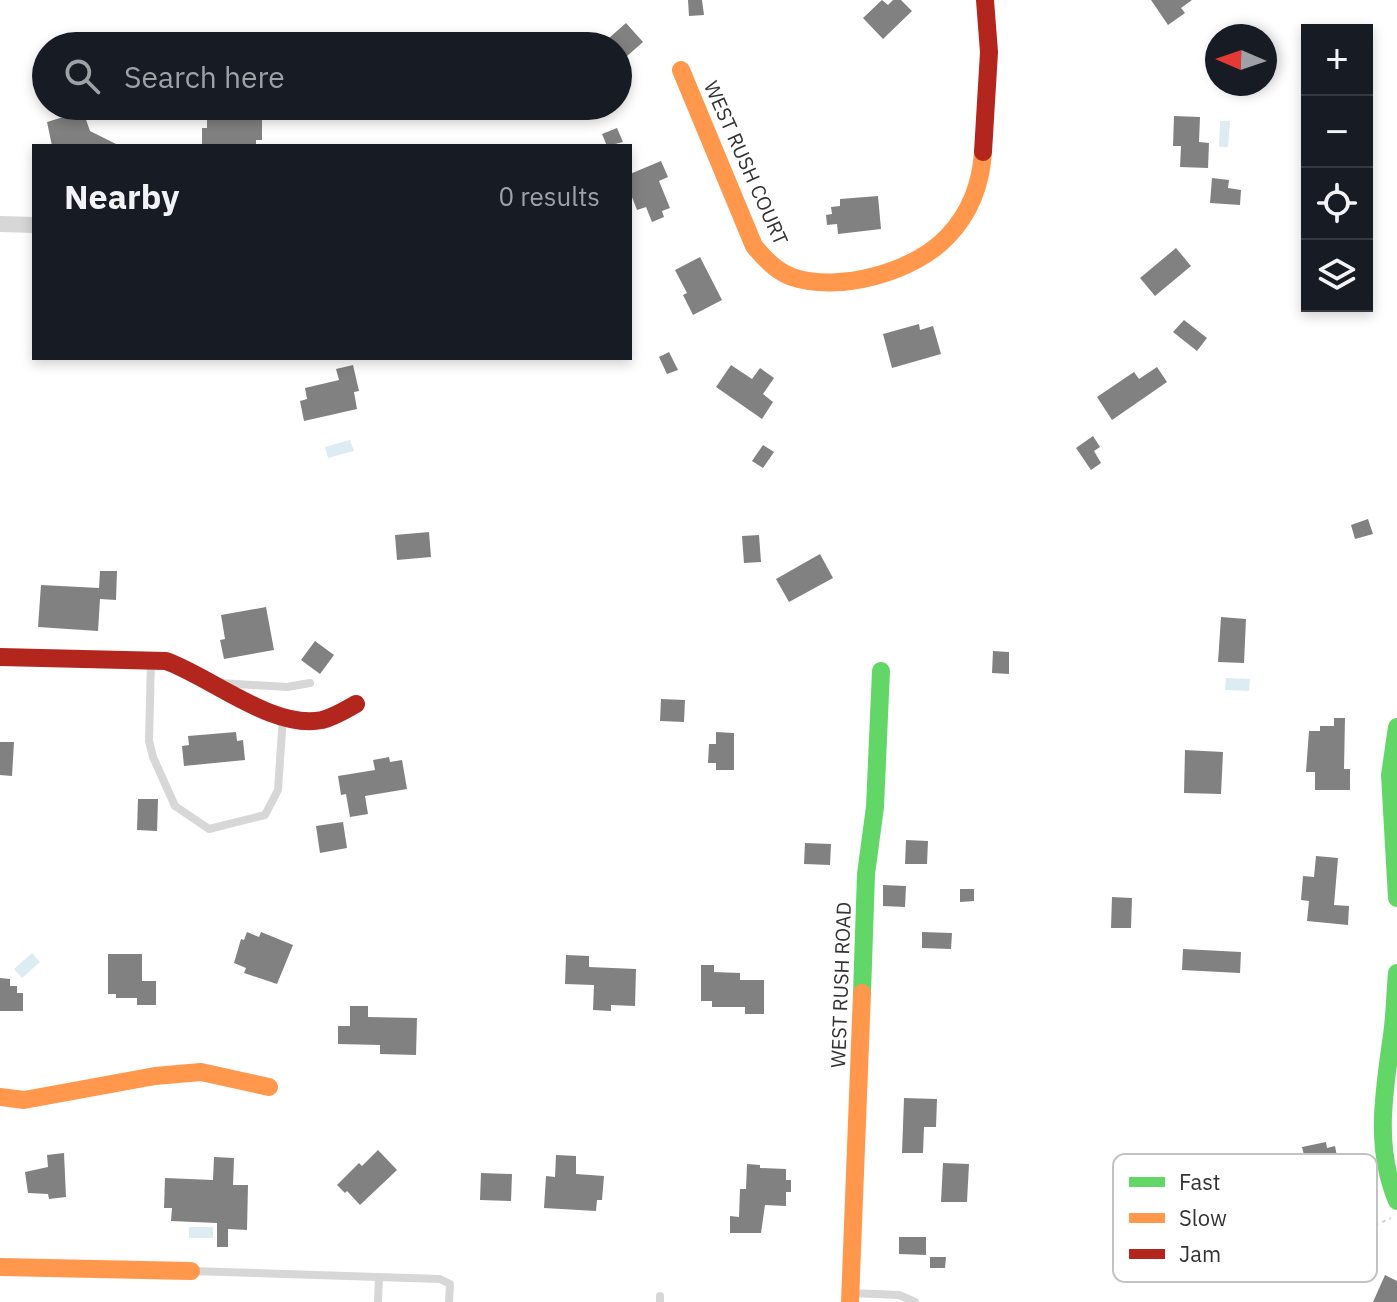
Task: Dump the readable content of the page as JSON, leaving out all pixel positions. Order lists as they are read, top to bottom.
{
  "streets": {
    "street": ["WEST RUSH COURT", "WEST RUSH ROAD"]
  },
  "legend": ["Fast", "Slow", "Jam"],
  "north": "left",
  "page": {
    "map_buttons": ["+", "−"],
    "search": "Search here",
    "heading": ["Nearby", "0 results"]
  }
}
